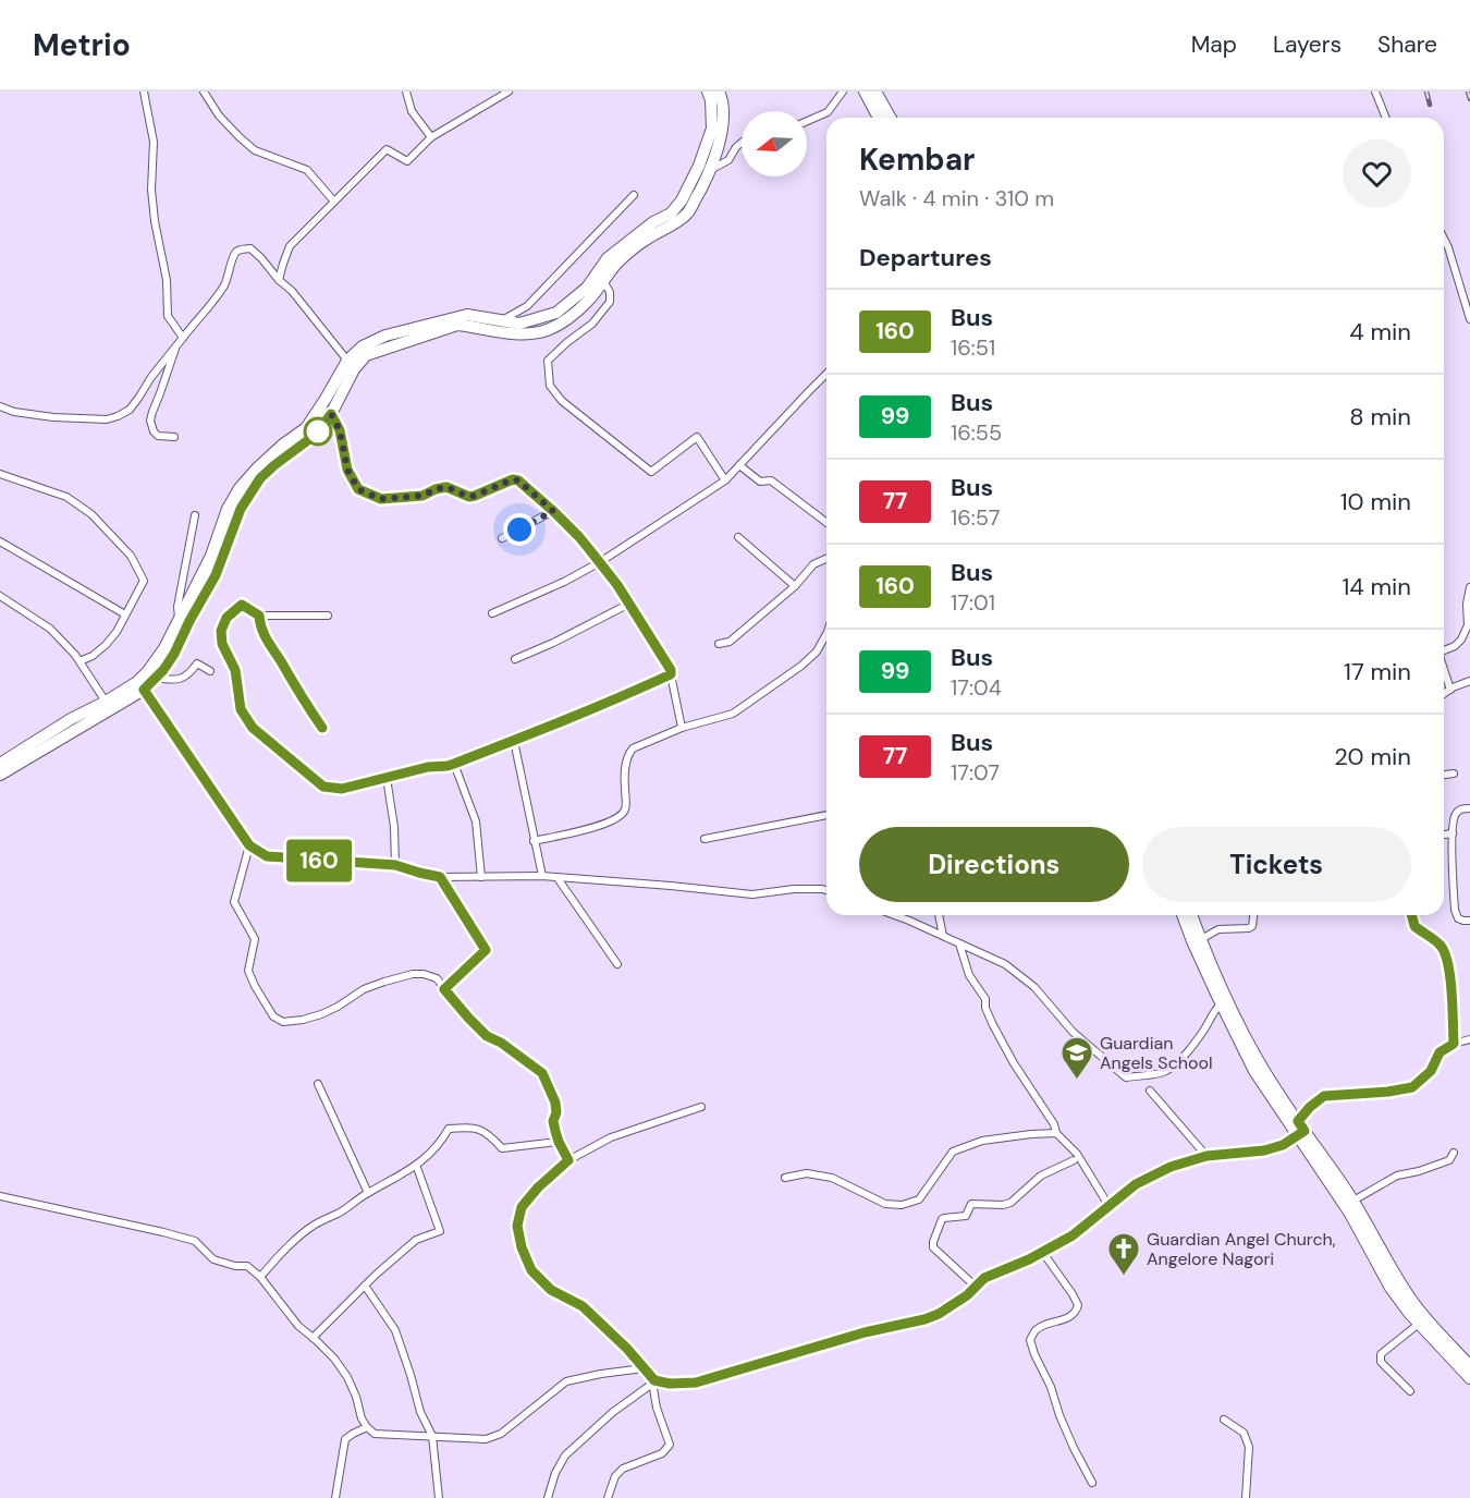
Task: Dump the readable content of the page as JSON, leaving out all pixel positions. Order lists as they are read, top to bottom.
{
  "places": {
    "school or university": ["Guardian Angels School"],
    "church": ["Guardian Angel Church, Angelore Nagori"]
  },
  "lines": ["bus line 160"],
  "north": "left",
  "page": {
    "header": "Metrio",
    "nav": ["Map", "Layers", "Share"],
    "on_map": "160",
    "heading": [
      ["Kembar", "Walk · 4 min · 310 m"],
      "Departures"
    ],
    "list": [
      {
        "mark": "160",
        "name": "Bus",
        "note": "16:51",
        "value": "4 min"
      },
      {
        "mark": "99",
        "name": "Bus",
        "note": "16:55",
        "value": "8 min"
      },
      {
        "mark": "77",
        "name": "Bus",
        "note": "16:57",
        "value": "10 min"
      },
      {
        "mark": "160",
        "name": "Bus",
        "note": "17:01",
        "value": "14 min"
      },
      {
        "mark": "99",
        "name": "Bus",
        "note": "17:04",
        "value": "17 min"
      },
      {
        "mark": "77",
        "name": "Bus",
        "note": "17:07",
        "value": "20 min"
      }
    ],
    "buttons": ["Directions", "Tickets"]
  }
}
